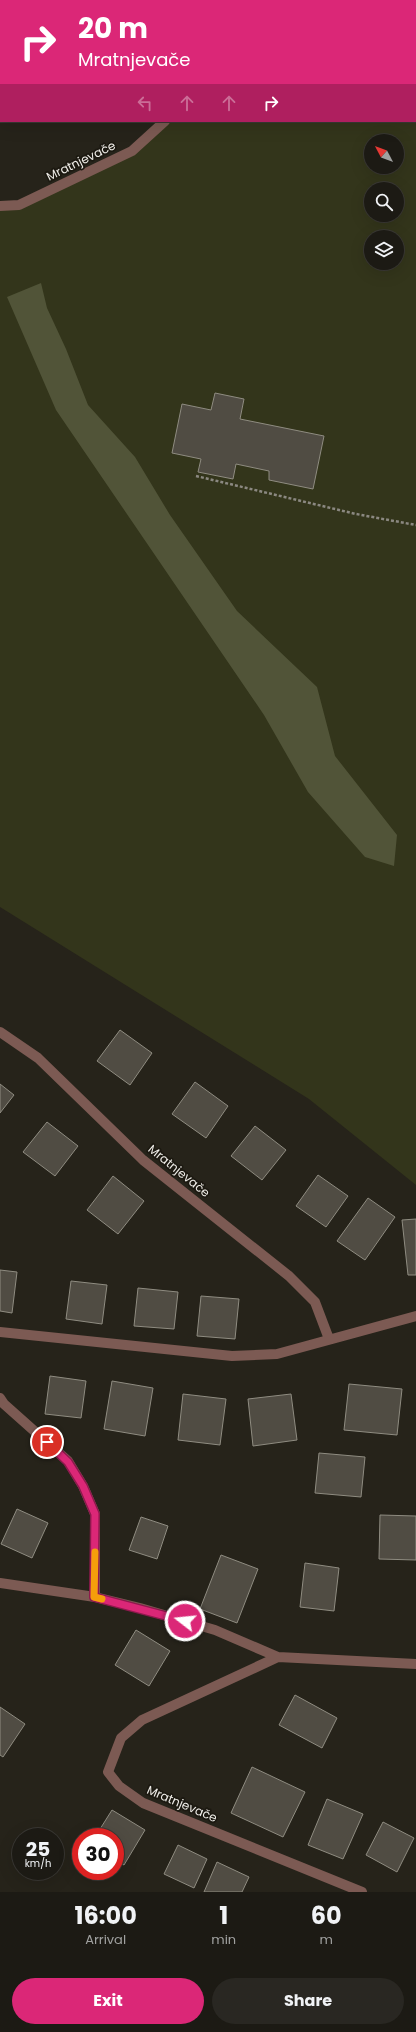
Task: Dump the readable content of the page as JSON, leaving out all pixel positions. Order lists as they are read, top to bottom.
{
  "streets": {
    "street": ["Mratnjevače"]
  },
  "north": "top left",
  "page": {
    "turn": ["20 m", "Mratnjevače"],
    "speed": "25 km/h",
    "limit": "30",
    "eta": [
      "16:00",
      "Arrival",
      "1",
      "min",
      "60",
      "m"
    ],
    "buttons": ["Exit", "Share"]
  }
}
